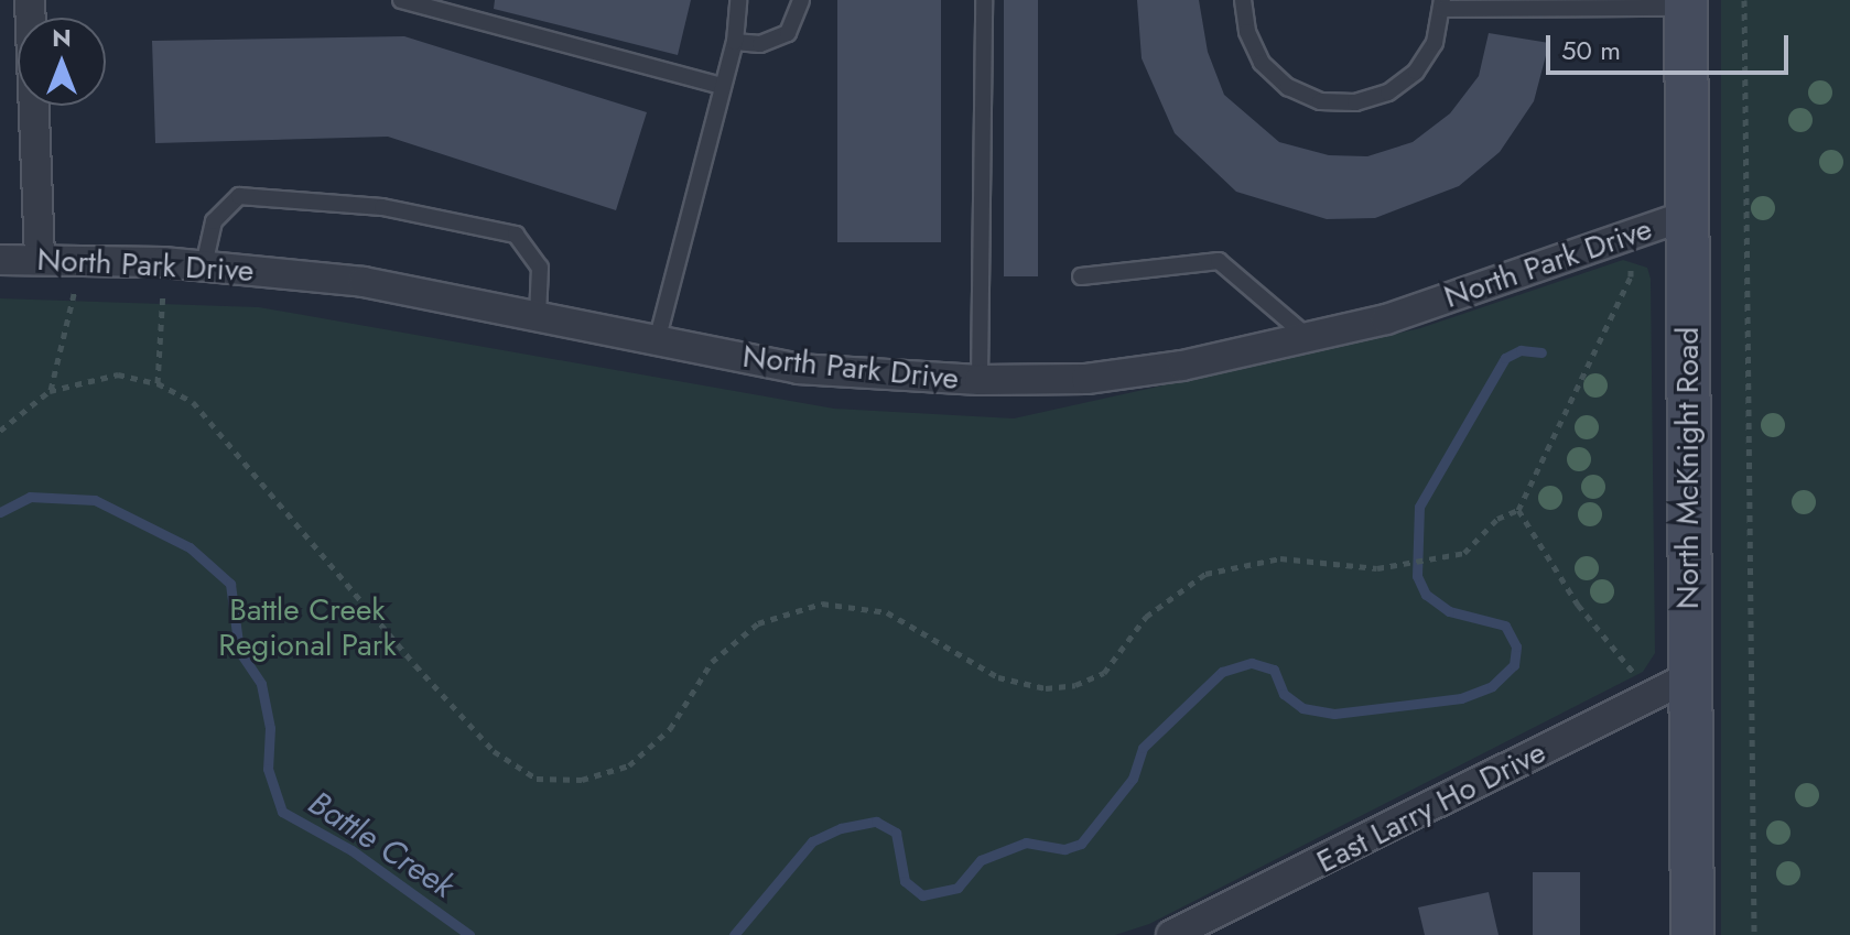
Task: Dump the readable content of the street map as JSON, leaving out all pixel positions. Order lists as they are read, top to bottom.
{
  "streets": {
    "main road": ["North McKnight Road"],
    "street": ["North Park Drive", "East Larry Ho Drive"]
  },
  "crossings": [
    ["North Park Drive", "North McKnight Road"],
    ["North McKnight Road", "East Larry Ho Drive"]
  ],
  "water": ["Battle Creek"],
  "parks": ["Battle Creek Regional Park"],
  "scale_bar": "50 m",
  "north": "top"
}
